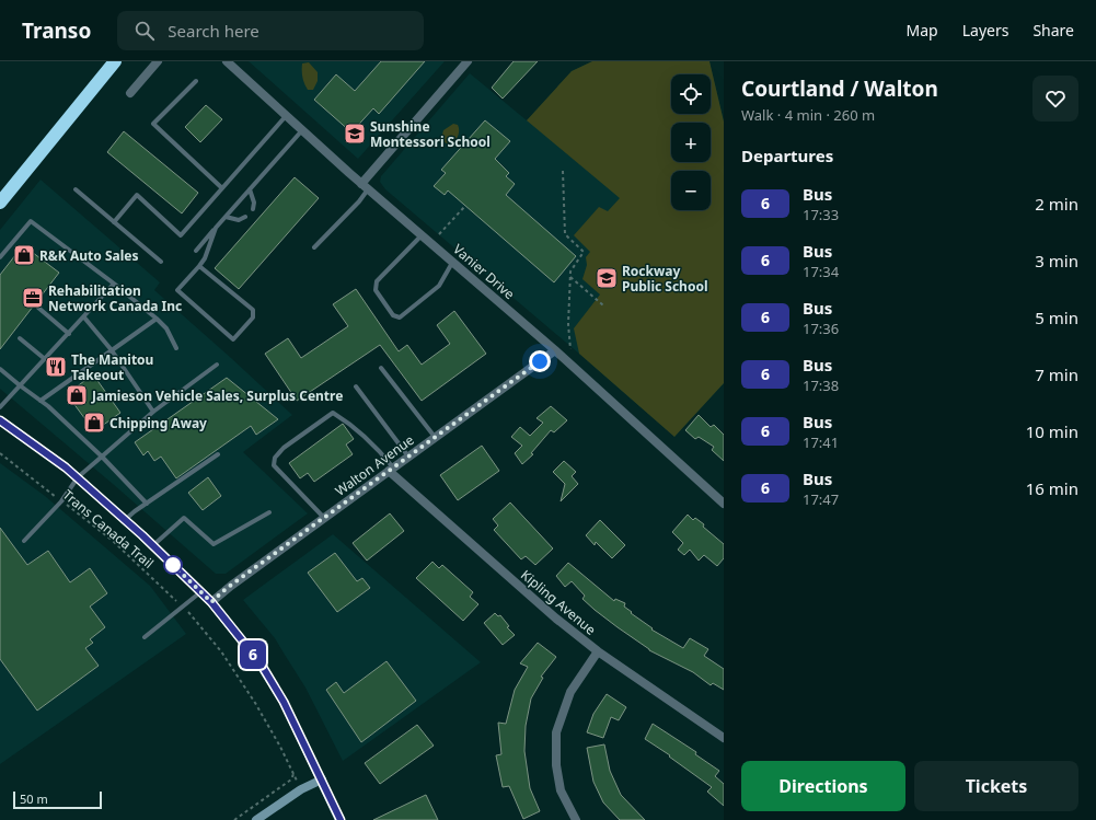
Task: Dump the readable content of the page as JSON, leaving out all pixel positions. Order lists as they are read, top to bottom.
{
  "streets": {
    "street": ["Vanier Drive", "Walton Avenue", "Kipling Avenue"],
    "path": ["Trans Canada Trail"]
  },
  "crossings": [
    ["Vanier Drive", "Walton Avenue"],
    ["Walton Avenue", "Kipling Avenue"]
  ],
  "places": {
    "school or university": ["Sunshine Montessori School", "Rockway Public School"],
    "shop": ["R&K Auto Sales", "Jamieson Vehicle Sales, Surplus Centre", "Chipping Away"],
    "office": ["Rehabilitation Network Canada Inc"],
    "restaurant": ["The Manitou Takeout"]
  },
  "lines": ["bus line 6"],
  "scale_bar": "50 m",
  "page": {
    "header": "Transo",
    "search": "Search here",
    "nav": ["Map", "Layers", "Share"],
    "on_map": "6",
    "heading": [
      ["Courtland / Walton", "Walk · 4 min · 260 m"],
      "Departures"
    ],
    "map_buttons": ["+", "−"],
    "list": [
      {
        "mark": "6",
        "name": "Bus",
        "note": "17:33",
        "value": "2 min"
      },
      {
        "mark": "6",
        "name": "Bus",
        "note": "17:34",
        "value": "3 min"
      },
      {
        "mark": "6",
        "name": "Bus",
        "note": "17:36",
        "value": "5 min"
      },
      {
        "mark": "6",
        "name": "Bus",
        "note": "17:38",
        "value": "7 min"
      },
      {
        "mark": "6",
        "name": "Bus",
        "note": "17:41",
        "value": "10 min"
      },
      {
        "mark": "6",
        "name": "Bus",
        "note": "17:47",
        "value": "16 min"
      }
    ],
    "buttons": ["Directions", "Tickets"],
    "scale": "50 m"
  }
}
